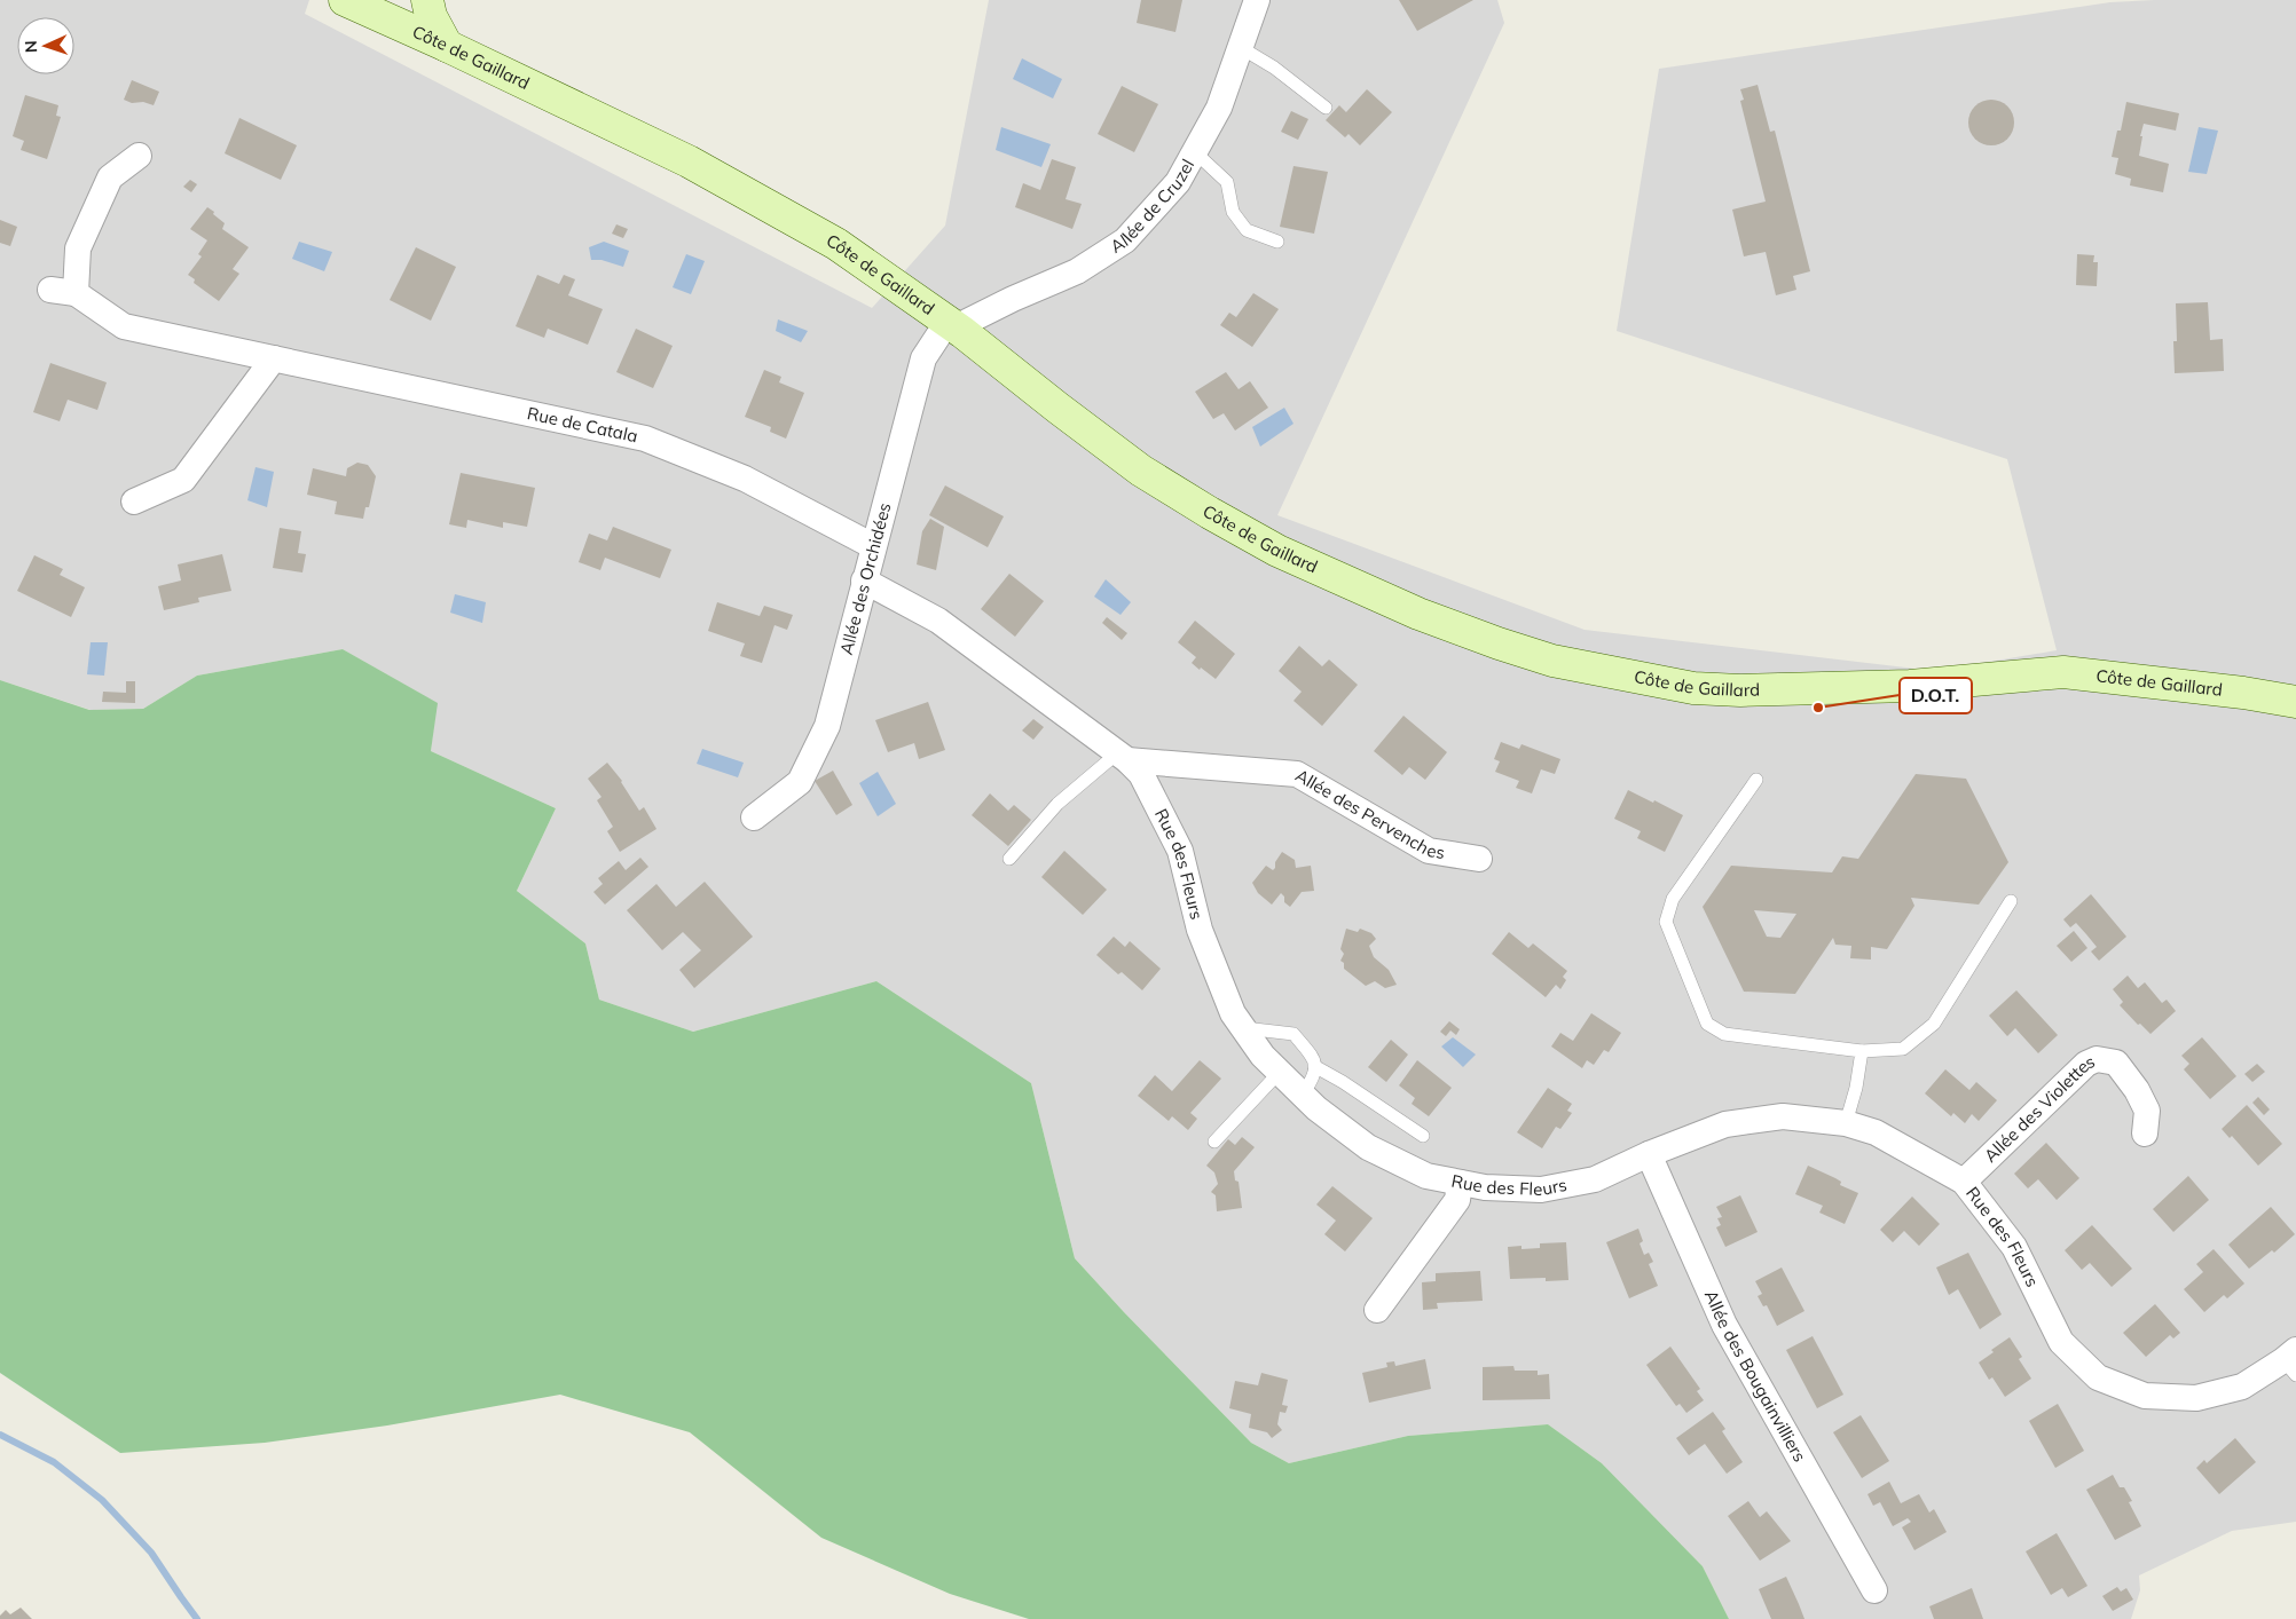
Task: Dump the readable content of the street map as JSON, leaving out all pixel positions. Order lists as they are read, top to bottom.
{
  "streets": {
    "street": [
      "Côte de Gaillard",
      "Allée de Cruzel",
      "Rue de Catala",
      "Allée des Orchidées",
      "Allée des Pervenches",
      "Rue des Fleurs",
      "Allée des Violettes",
      "Allée des Bougainvilliers"
    ]
  },
  "crossings": [
    ["Côte de Gaillard", "Allée de Cruzel"],
    ["Côte de Gaillard", "Allée des Orchidées"],
    ["Allée de Cruzel", "Allée des Orchidées"],
    ["Rue de Catala", "Allée des Orchidées"],
    ["Allée des Orchidées", "Rue des Fleurs"],
    ["Allée des Pervenches", "Rue des Fleurs"],
    ["Rue des Fleurs", "Allée des Violettes"],
    ["Rue des Fleurs", "Allée des Bougainvilliers"]
  ],
  "places": ["D.O.T."],
  "north": "left"
}
